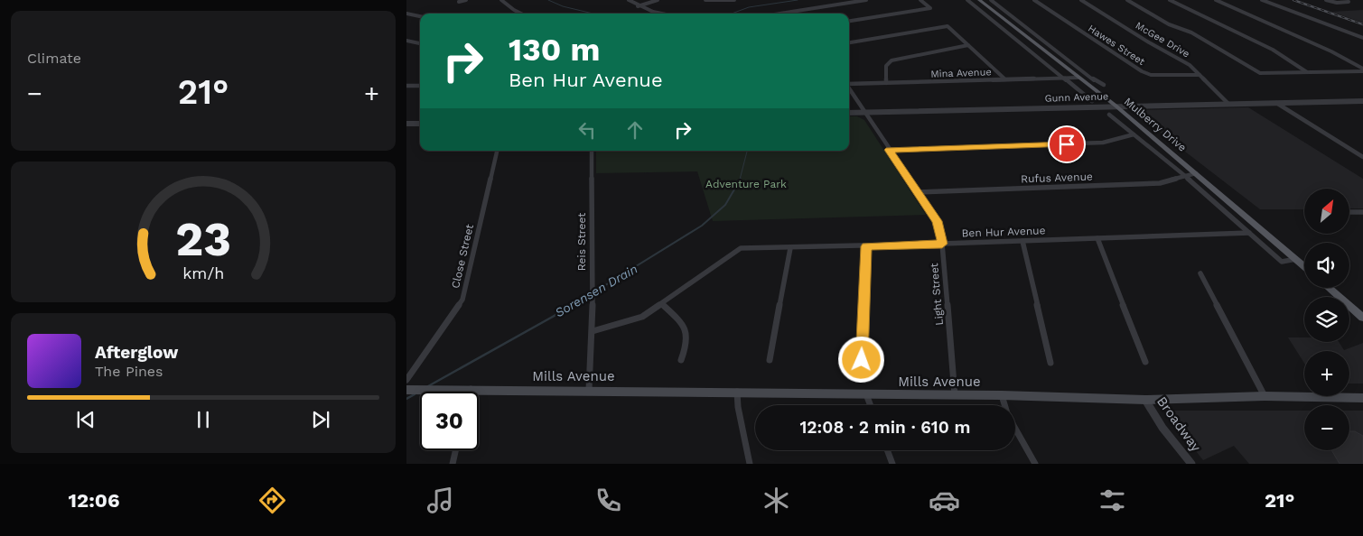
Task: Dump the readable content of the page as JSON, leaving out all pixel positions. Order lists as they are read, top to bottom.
{
  "streets": {
    "main road": ["Mulberry Drive", "Mills Avenue"],
    "street": [
      "McGee Drive",
      "Hawes Street",
      "Mina Avenue",
      "Gunn Avenue",
      "Rufus Avenue",
      "Ben Hur Avenue",
      "Reis Street",
      "Close Street",
      "Light Street",
      "Broadway"
    ]
  },
  "crossings": [
    ["McGee Drive", "Hawes Street"],
    ["McGee Drive", "Gunn Avenue"],
    ["Mina Avenue", "Mulberry Drive"],
    ["Gunn Avenue", "Mulberry Drive"],
    ["Gunn Avenue", "Light Street"],
    ["Mulberry Drive", "Rufus Avenue"],
    ["Mulberry Drive", "Ben Hur Avenue"],
    ["Rufus Avenue", "Light Street"],
    ["Ben Hur Avenue", "Reis Street"],
    ["Ben Hur Avenue", "Light Street"],
    ["Reis Street", "Mills Avenue"],
    ["Light Street", "Mills Avenue"],
    ["Mills Avenue", "Broadway"]
  ],
  "water": ["Sorensen Drain"],
  "parks": ["Adventure Park"],
  "north": "top right",
  "page": {
    "tile": "Climate",
    "turn": ["130 m", "Ben Hur Avenue"],
    "heat": ["−", "21°", "+"],
    "map_buttons": ["+", "−"],
    "song": ["Afterglow", "The Pines"],
    "limit": "30",
    "trip": "12:08 · 2 min · 610 m",
    "tabs": ["12:06", "21°"],
    "gauge": ["23", "km/h"]
  }
}
